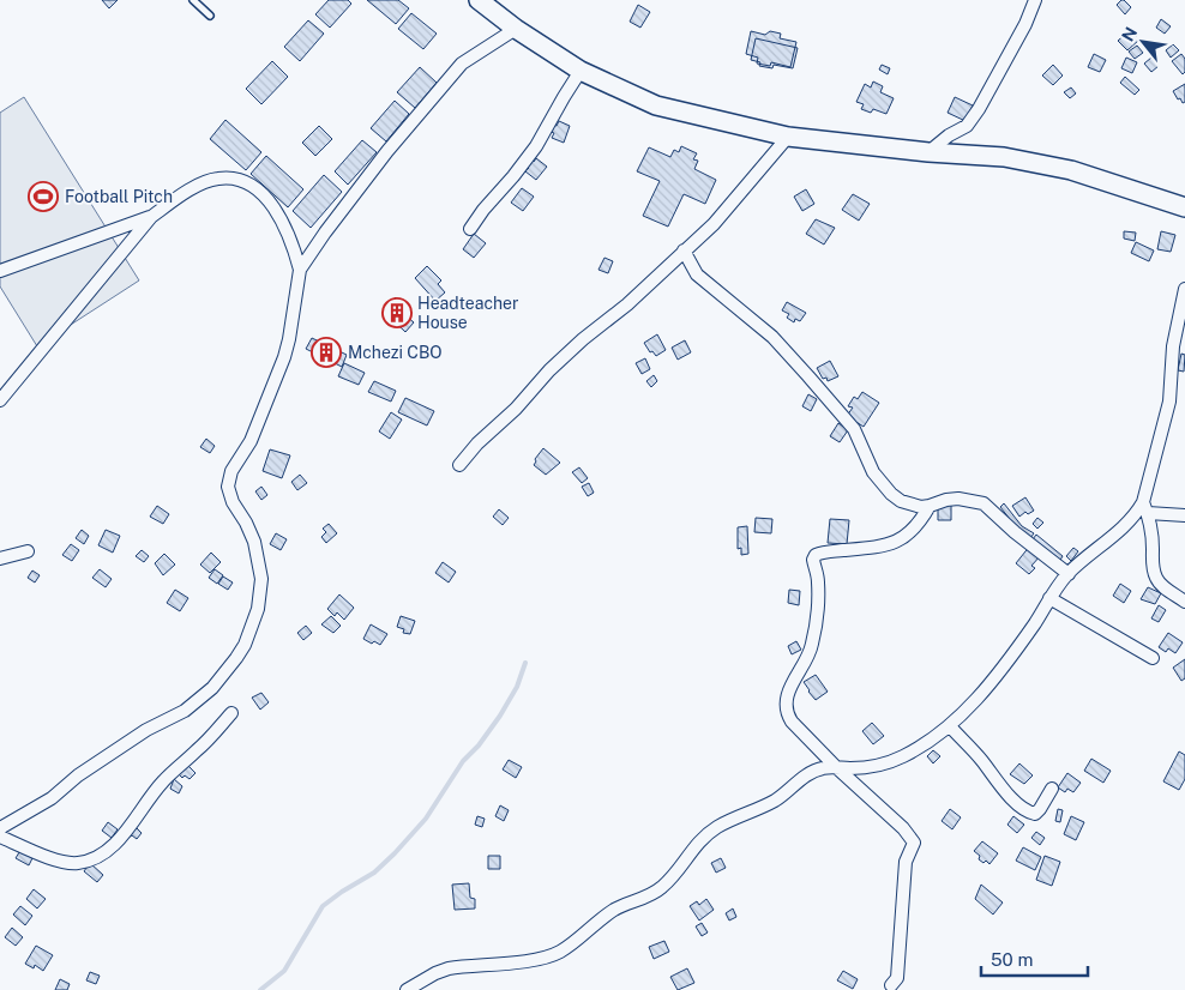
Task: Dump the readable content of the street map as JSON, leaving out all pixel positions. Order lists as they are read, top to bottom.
{
  "places": {
    "sports": ["Football Pitch"],
    "building": ["Headteacher House", "Mchezi CBO"]
  },
  "scale_bar": "50 m",
  "north": "top left"
}
